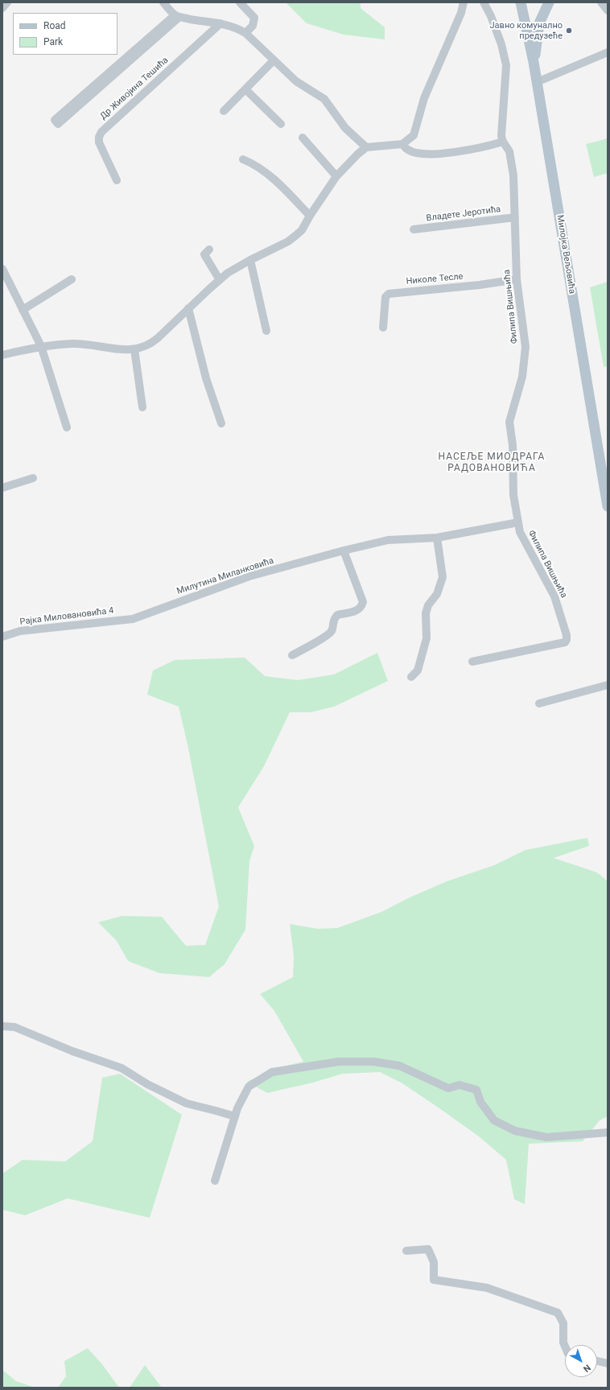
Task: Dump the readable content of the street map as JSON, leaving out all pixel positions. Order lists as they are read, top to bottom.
{
  "streets": {
    "main road": ["Милојка Вељовића"],
    "street": [
      "Др Живојина Тешића",
      "Владете Јеротића",
      "Николе Тесле",
      "Филипа Вишњића",
      "Милутина Миланковића",
      "Рајка Миловановића 4"
    ]
  },
  "crossings": [
    ["Владете Јеротића", "Филипа Вишњића"],
    ["Николе Тесле", "Филипа Вишњића"],
    ["Филипа Вишњића", "Милутина Миланковића"],
    ["Милутина Миланковића", "Рајка Миловановића 4"]
  ],
  "districts": ["НАСЕЉЕ МИОДРАГА РАДОВАНОВИЋА"],
  "places": ["Јавно комунално предузеће"],
  "legend": ["Road", "Park"],
  "north": "bottom right"
}
